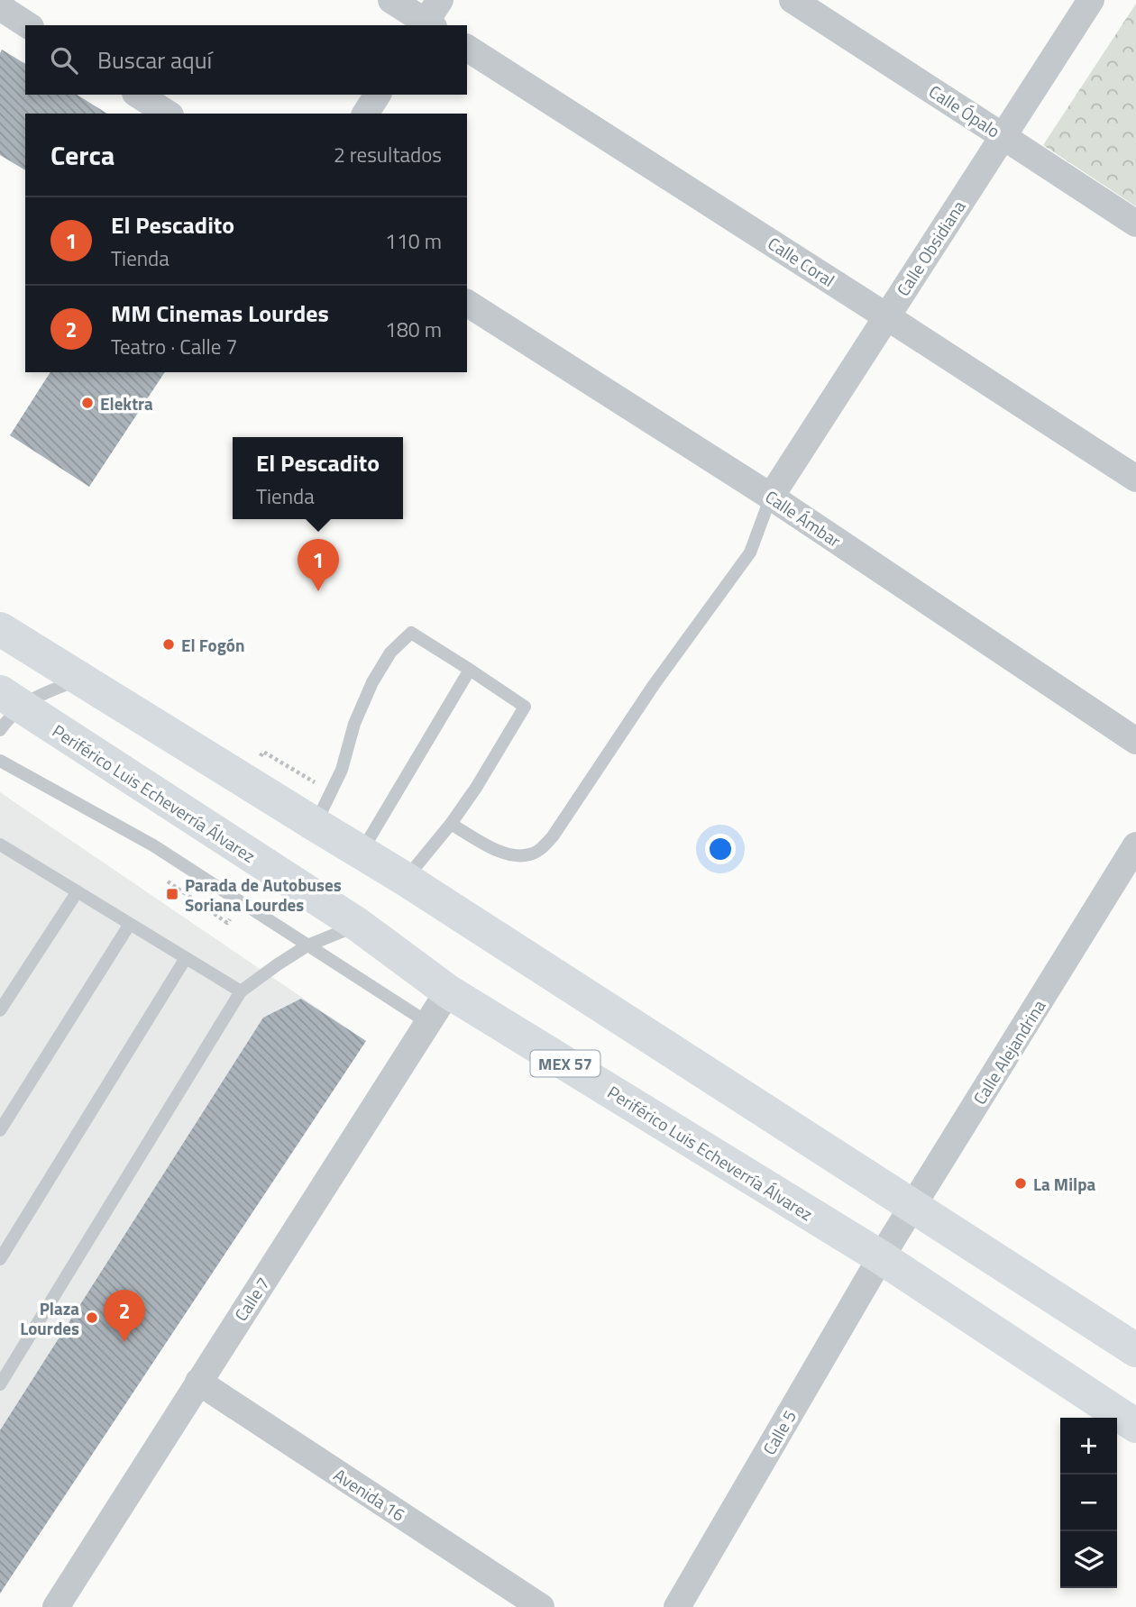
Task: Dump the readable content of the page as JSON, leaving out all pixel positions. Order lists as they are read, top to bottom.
{
  "streets": {
    "main road": ["Periférico Luis Echeverría Álvarez", "MEX 57"],
    "street": [
      "Calle Ópalo",
      "Calle Obsidiana",
      "Calle Coral",
      "Calle Ámbar",
      "Calle Alejandrina",
      "Calle 7",
      "Calle 5",
      "Avenida 16"
    ]
  },
  "crossings": [
    ["Calle Ópalo", "Calle Obsidiana"],
    ["Calle Obsidiana", "Calle Coral"],
    ["Calle Obsidiana", "Calle Ámbar"],
    ["Periférico Luis Echeverría Álvarez", "Calle Alejandrina"],
    ["Periférico Luis Echeverría Álvarez", "Calle 7"],
    ["Periférico Luis Echeverría Álvarez", "Calle 5"],
    ["Calle Alejandrina", "Calle 5"],
    ["Calle 7", "Avenida 16"]
  ],
  "places": {
    "other": [
      "Elektra",
      "El Fogón",
      "La Milpa",
      "Plaza Lourdes"
    ],
    "transit": ["Parada de Autobuses Soriana Lourdes"]
  },
  "page": {
    "search": "Buscar aquí",
    "heading": ["Cerca", "2 resultados"],
    "list": [
      {
        "mark": "1",
        "name": "El Pescadito",
        "note": "Tienda",
        "value": "110 m"
      },
      {
        "mark": "2",
        "name": "MM Cinemas Lourdes",
        "note": "Teatro · Calle 7",
        "value": "180 m"
      }
    ],
    "popup": ["El Pescadito", "Tienda"],
    "pins": ["1", "2"],
    "map_buttons": ["+", "−"]
  }
}
